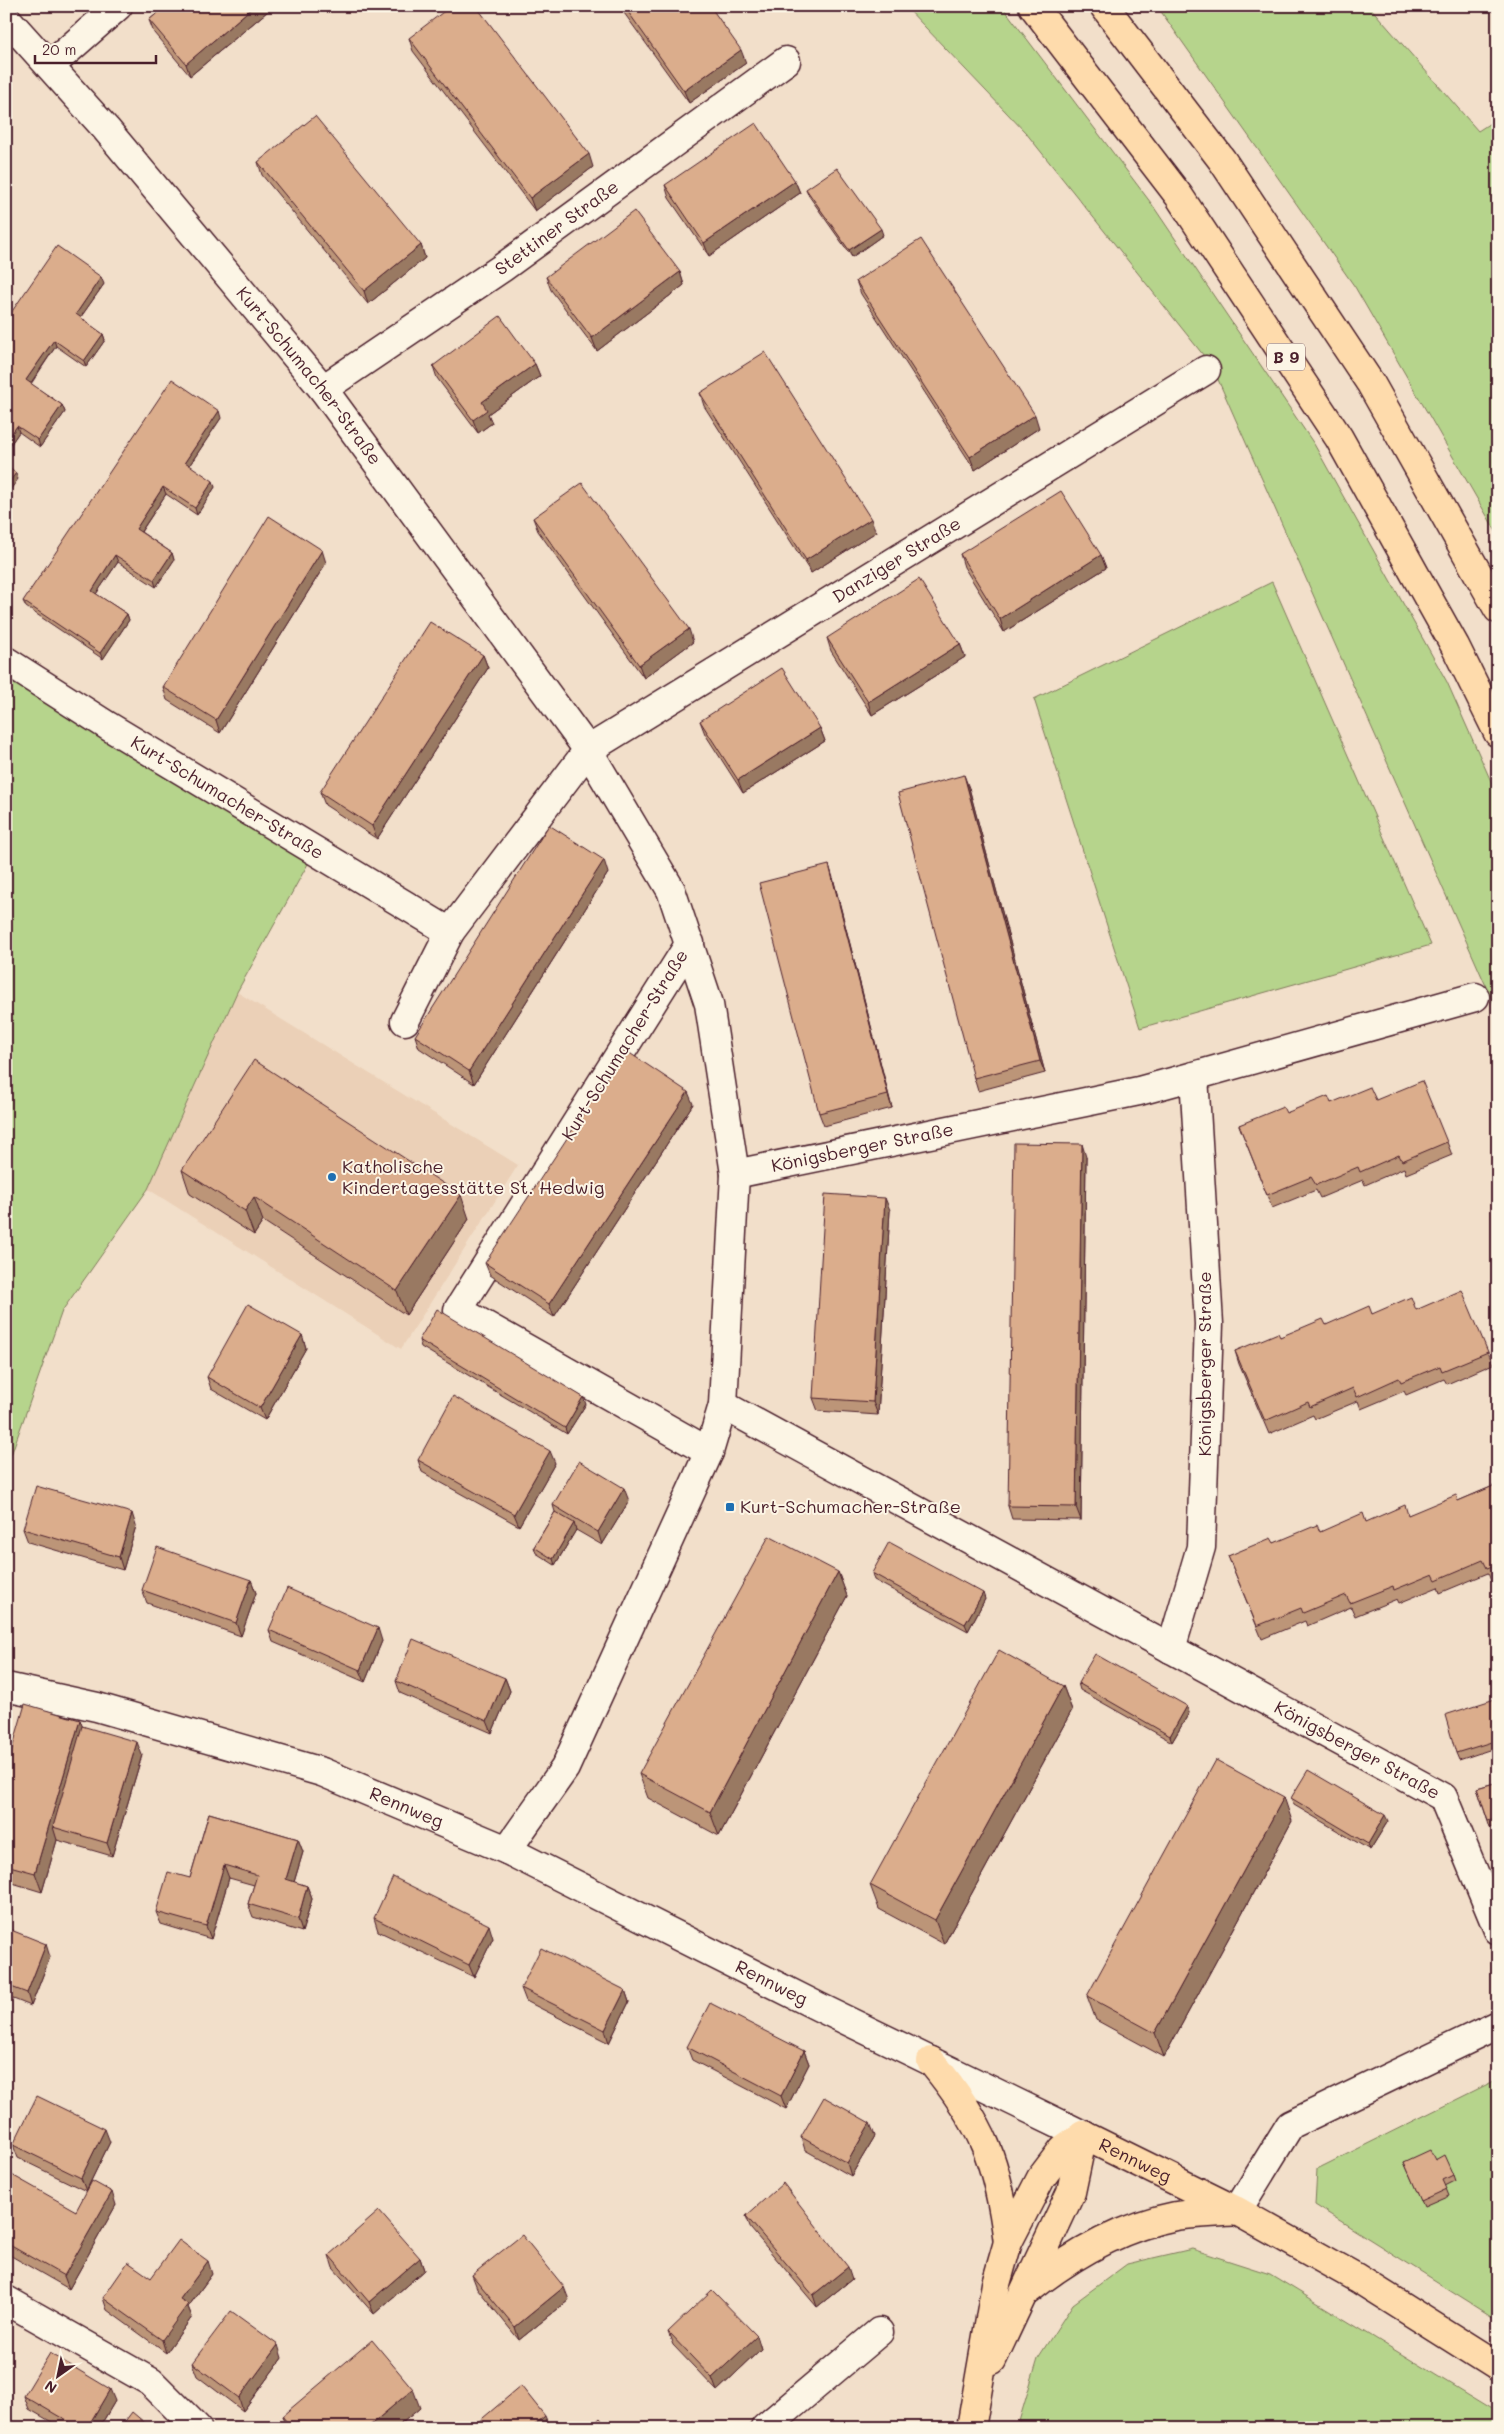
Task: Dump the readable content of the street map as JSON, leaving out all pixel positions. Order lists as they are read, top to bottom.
{
  "streets": {
    "main road": ["B 9", "Rennweg"],
    "street": [
      "Stettiner Straße",
      "Kurt-Schumacher-Straße",
      "Danziger Straße",
      "Königsberger Straße"
    ]
  },
  "crossings": [
    ["Stettiner Straße", "Kurt-Schumacher-Straße"],
    ["Kurt-Schumacher-Straße", "Danziger Straße"],
    ["Kurt-Schumacher-Straße", "Königsberger Straße"],
    ["Kurt-Schumacher-Straße", "Rennweg"]
  ],
  "places": {
    "other": ["Katholische Kindertagesstätte St. Hedwig"],
    "transit": ["Kurt-Schumacher-Straße"]
  },
  "scale_bar": "20 m",
  "north": "bottom left"
}
